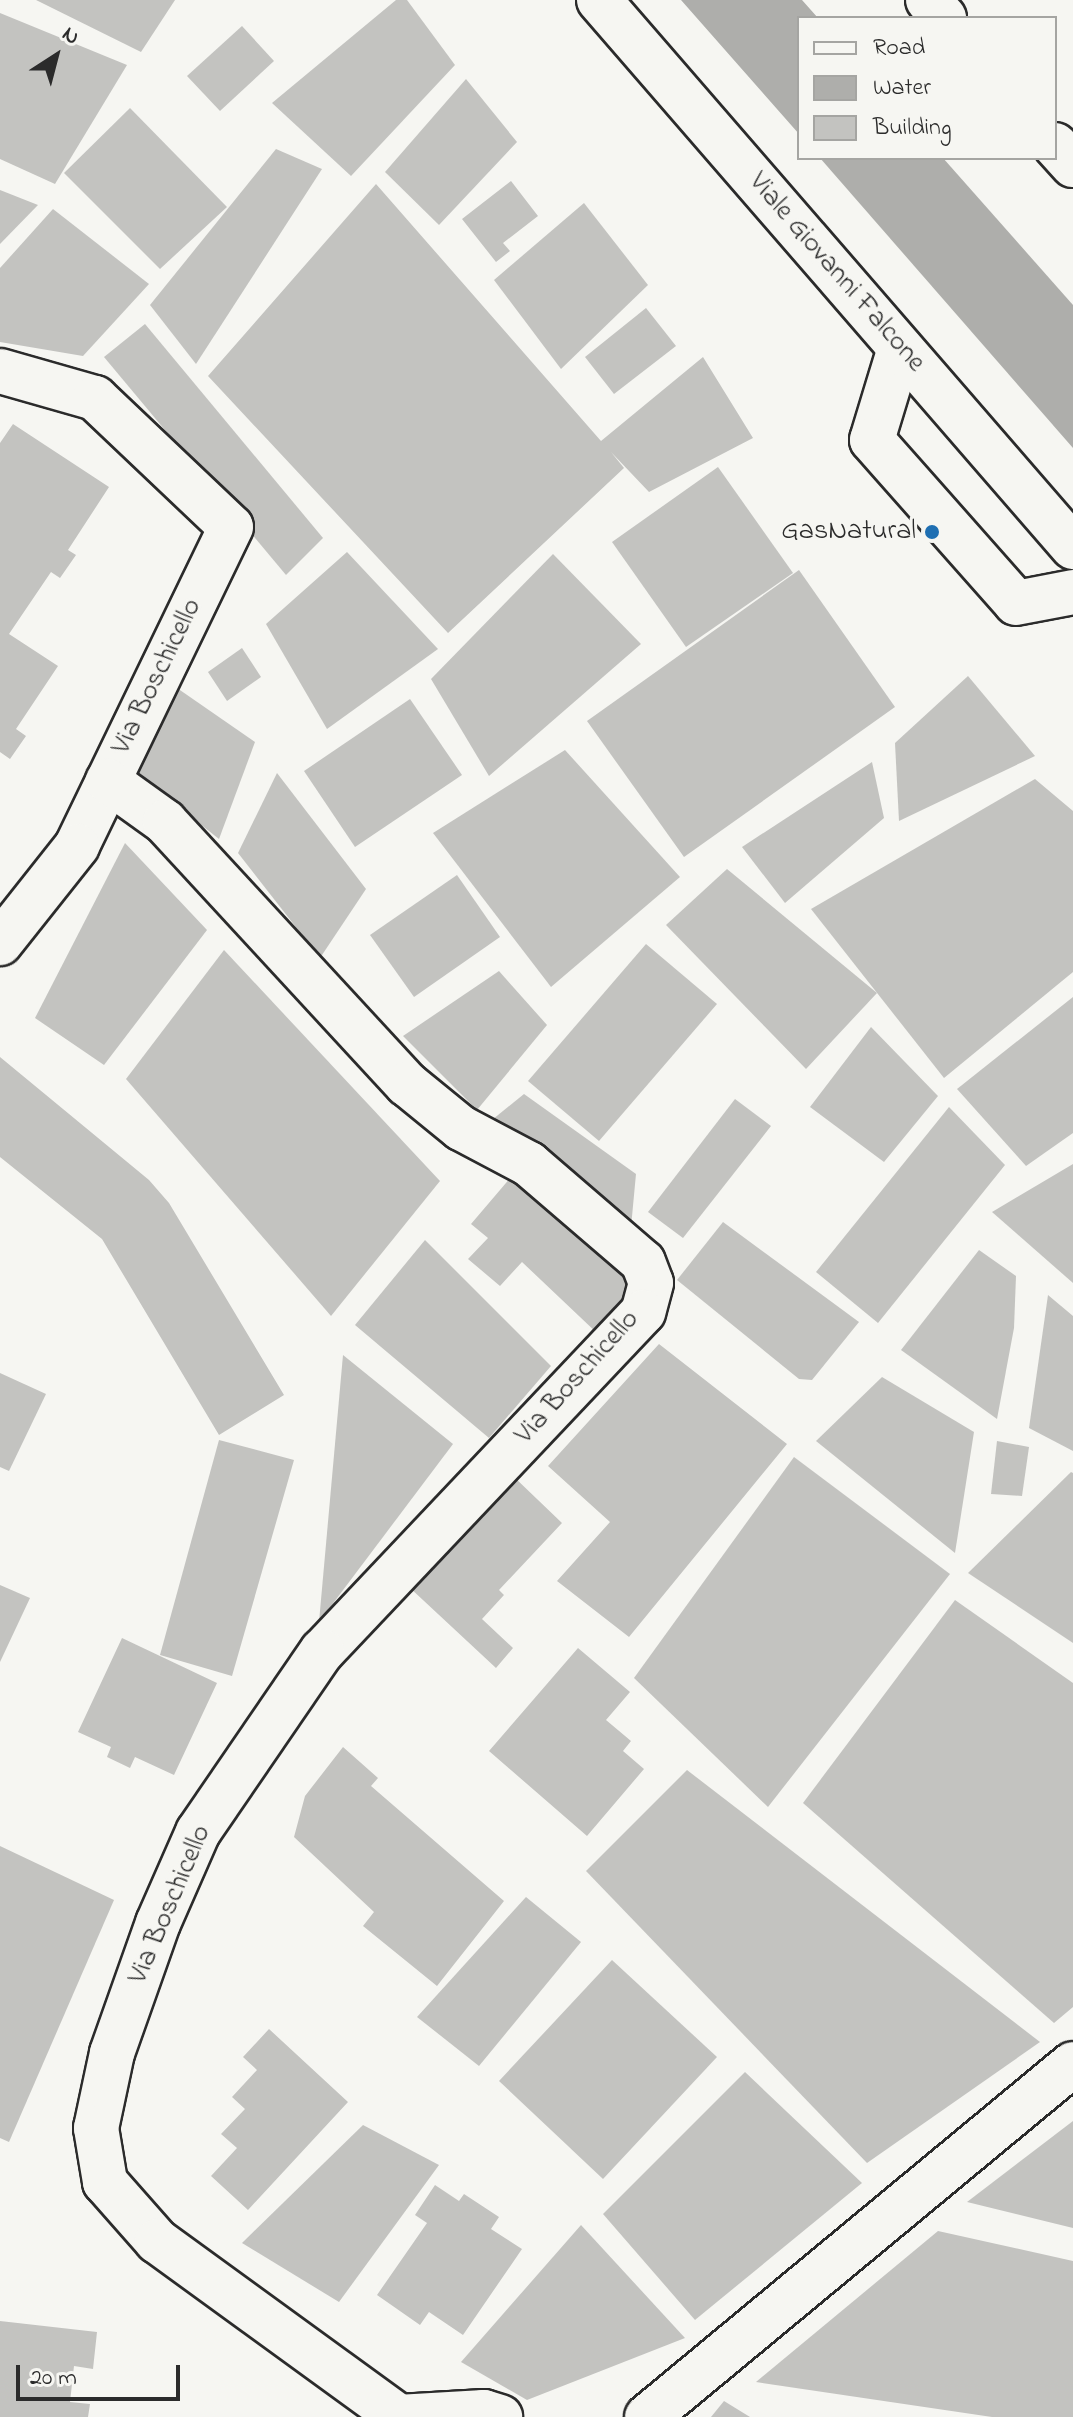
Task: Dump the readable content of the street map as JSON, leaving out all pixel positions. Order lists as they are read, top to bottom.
{
  "streets": {
    "street": ["Viale Giovanni Falcone", "Via Boschicello"]
  },
  "places": ["GasNatural"],
  "legend": ["Road", "Water", "Building"],
  "scale_bar": "20 m",
  "north": "top right"
}
